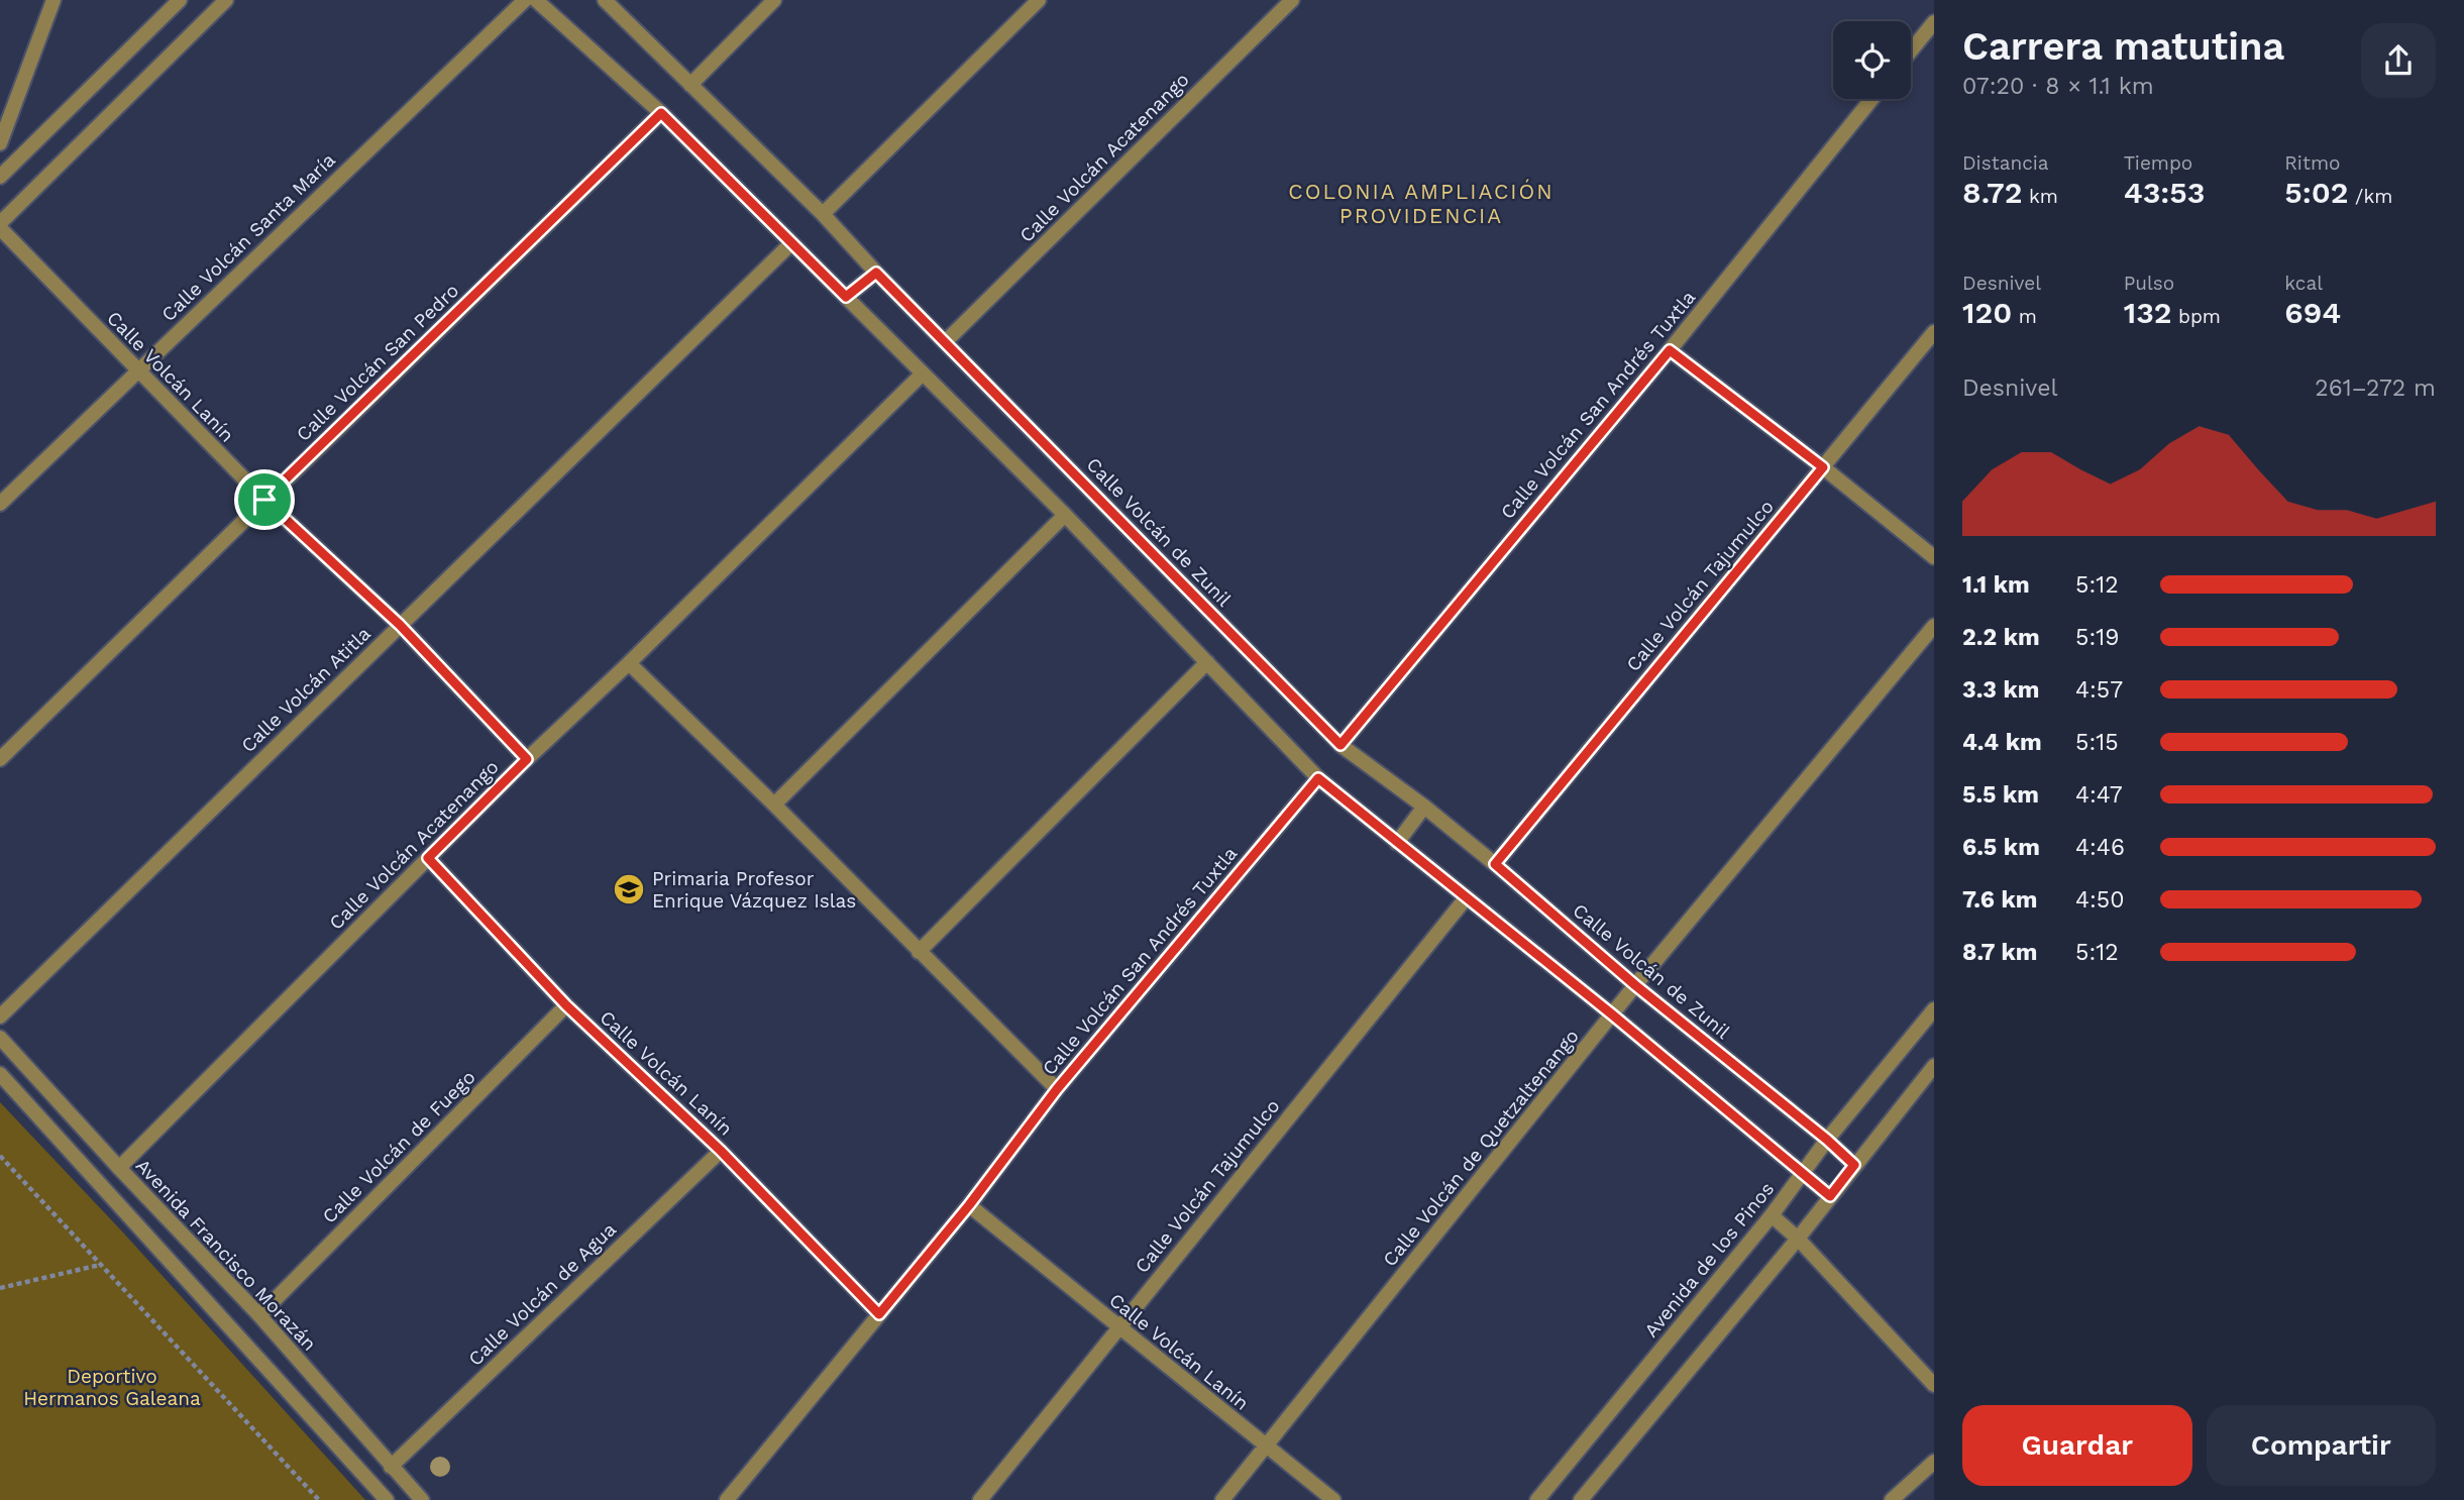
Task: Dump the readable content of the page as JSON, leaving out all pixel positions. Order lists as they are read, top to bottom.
{
  "streets": {
    "street": [
      "Calle Volcán Acatenango",
      "Calle Volcán Santa María",
      "Calle Volcán San Pedro",
      "Calle Volcán Lanín",
      "Calle Volcán San Andrés Tuxtla",
      "Calle Volcán de Zunil",
      "Calle Volcán Tajumulco",
      "Calle Volcán Atitla",
      "Calle Volcán de Fuego",
      "Calle Volcán de Quetzaltenango",
      "Avenida Francisco Morazán",
      "Avenida de los Pinos",
      "Calle Volcán de Agua"
    ]
  },
  "crossings": [
    ["Calle Volcán Acatenango", "Calle Volcán Lanín"],
    ["Calle Volcán Acatenango", "Calle Volcán de Zunil"],
    ["Calle Volcán Acatenango", "Avenida Francisco Morazán"],
    ["Calle Volcán Santa María", "Calle Volcán Lanín"],
    ["Calle Volcán San Pedro", "Calle Volcán Lanín"],
    ["Calle Volcán Lanín", "Calle Volcán San Andrés Tuxtla"],
    ["Calle Volcán Lanín", "Calle Volcán Tajumulco"],
    ["Calle Volcán Lanín", "Calle Volcán Atitla"],
    ["Calle Volcán Lanín", "Calle Volcán de Fuego"],
    ["Calle Volcán Lanín", "Calle Volcán de Quetzaltenango"],
    ["Calle Volcán Lanín", "Calle Volcán de Agua"],
    ["Calle Volcán San Andrés Tuxtla", "Calle Volcán de Zunil"],
    ["Calle Volcán de Zunil", "Calle Volcán Tajumulco"],
    ["Calle Volcán de Zunil", "Calle Volcán de Quetzaltenango"],
    ["Calle Volcán de Zunil", "Avenida de los Pinos"],
    ["Calle Volcán de Fuego", "Avenida Francisco Morazán"],
    ["Avenida Francisco Morazán", "Calle Volcán de Agua"]
  ],
  "districts": ["COLONIA AMPLIACIÓN PROVIDENCIA"],
  "parks": ["Deportivo Hermanos Galeana"],
  "places": {
    "school or university": ["Primaria Profesor Enrique Vázquez Islas"]
  },
  "page": {
    "heading": ["Carrera matutina", "07:20 · 8 × 1.1 km"],
    "stats": [
      ["Distancia", "8.72 km"],
      ["Tiempo", "43:53"],
      ["Ritmo", "5:02 /km"],
      ["Desnivel", "120 m"],
      ["Pulso", "132 bpm"],
      ["kcal", "694"]
    ],
    "chart": ["Desnivel", "261–272 m"],
    "list": [
      {
        "name": "1.1 km",
        "note": "5:12"
      },
      {
        "name": "2.2 km",
        "note": "5:19"
      },
      {
        "name": "3.3 km",
        "note": "4:57"
      },
      {
        "name": "4.4 km",
        "note": "5:15"
      },
      {
        "name": "5.5 km",
        "note": "4:47"
      },
      {
        "name": "6.5 km",
        "note": "4:46"
      },
      {
        "name": "7.6 km",
        "note": "4:50"
      },
      {
        "name": "8.7 km",
        "note": "5:12"
      }
    ],
    "buttons": ["Guardar", "Compartir"]
  }
}
